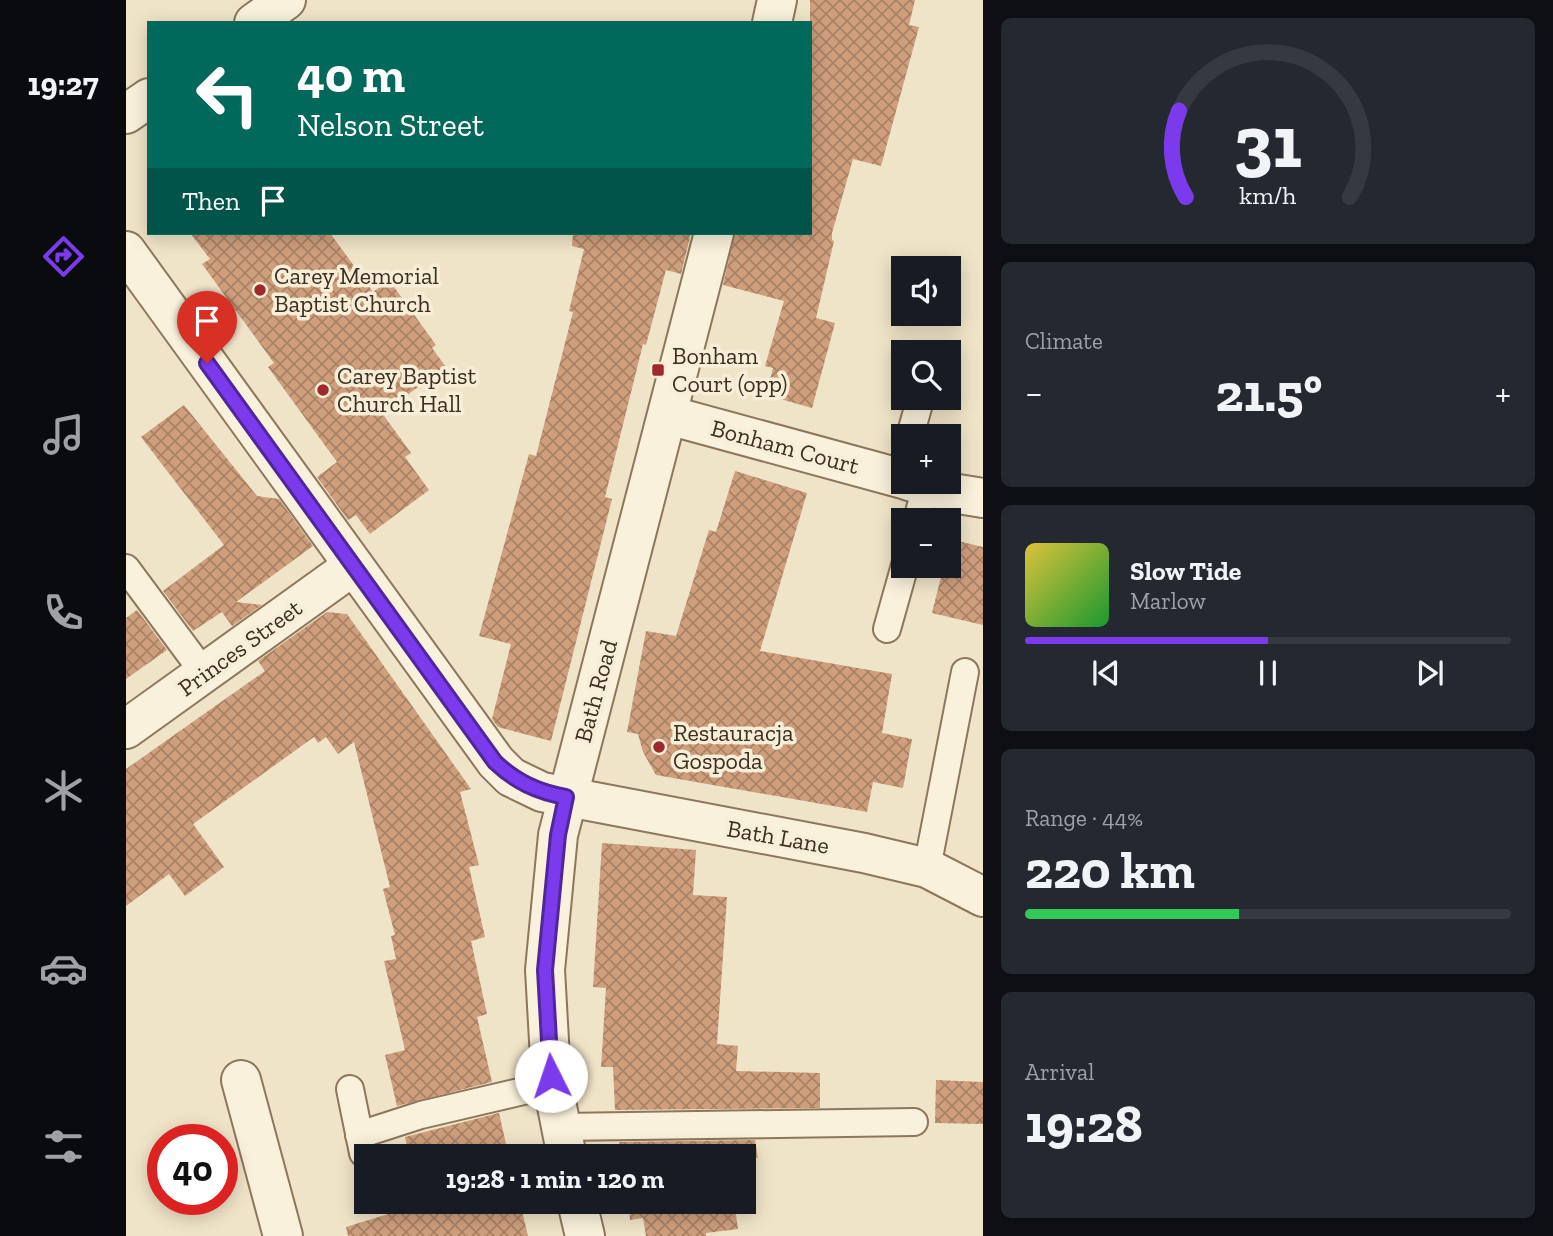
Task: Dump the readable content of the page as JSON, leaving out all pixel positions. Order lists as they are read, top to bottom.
{
  "streets": {
    "street": [
      "Bonham Court",
      "Princes Street",
      "Bath Road",
      "Bath Lane"
    ]
  },
  "crossings": [
    ["Bonham Court", "Bath Road"],
    ["Princes Street", "Bath Lane"],
    ["Bath Road", "Bath Lane"]
  ],
  "places": {
    "other": ["Carey Memorial Baptist Church", "Carey Baptist Church Hall", "Restauracja Gospoda"],
    "transit": ["Bonham Court (opp)"]
  },
  "page": {
    "tabs": "19:27",
    "turn": ["40 m", "Nelson Street"],
    "then": "Then",
    "map_buttons": ["+", "−"],
    "tile": [
      "Climate",
      ["Range · 44%", "220 km"],
      ["Arrival", "19:28"]
    ],
    "heat": ["−", "21.5°", "+"],
    "song": ["Slow Tide", "Marlow"],
    "limit": "40",
    "trip": "19:28 · 1 min · 120 m",
    "gauge": ["31", "km/h"]
  }
}
